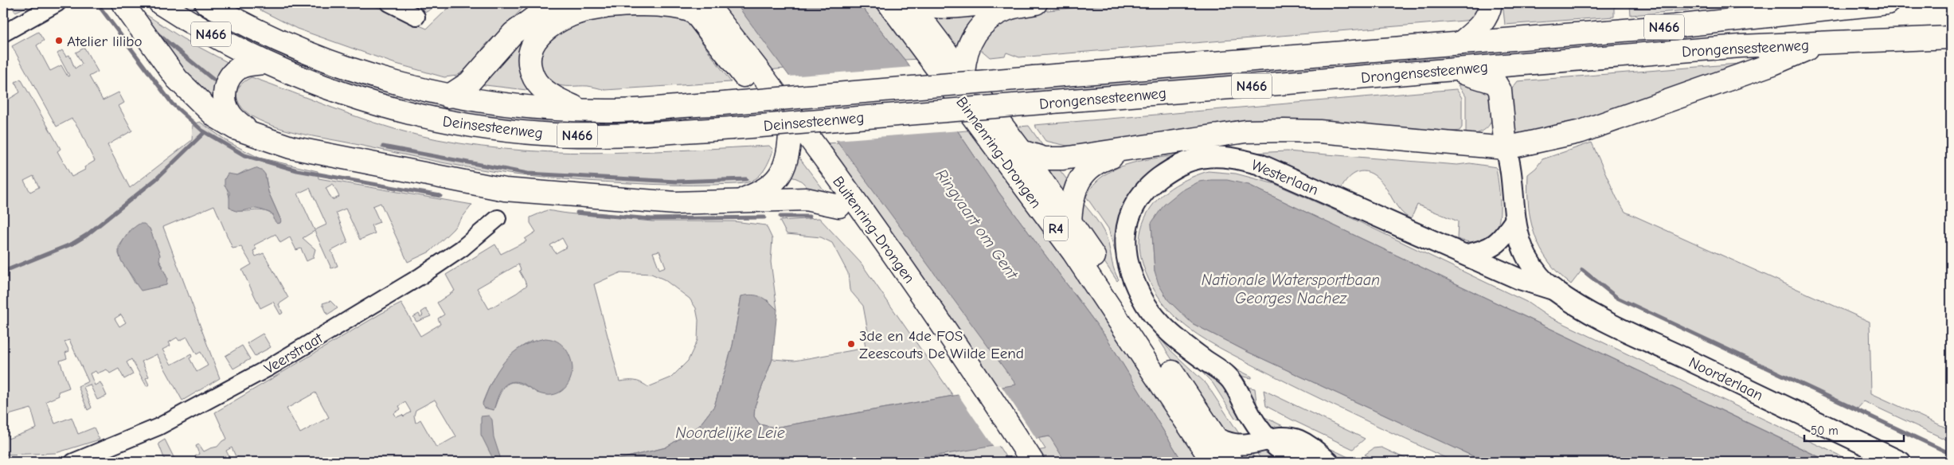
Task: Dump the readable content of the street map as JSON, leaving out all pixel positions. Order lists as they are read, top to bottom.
{
  "streets": {
    "highway": [
      "N466",
      "Drongensesteenweg",
      "Deinsesteenweg",
      "Binnenring-Drongen",
      "R4",
      "Buitenring-Drongen"
    ],
    "street": ["Westerlaan", "Veerstraat", "Noorderlaan"]
  },
  "crossings": [
    ["Drongensesteenweg", "Deinsesteenweg"],
    ["Westerlaan", "Noorderlaan"]
  ],
  "water": ["Ringvaart om Gent", "Nationale Watersportbaan Georges Nachez", "Noordelijke Leie"],
  "places": ["Atelier lilibo", "3de en 4de FOS Zeescouts De Wilde Eend"],
  "scale_bar": "50 m"
}
